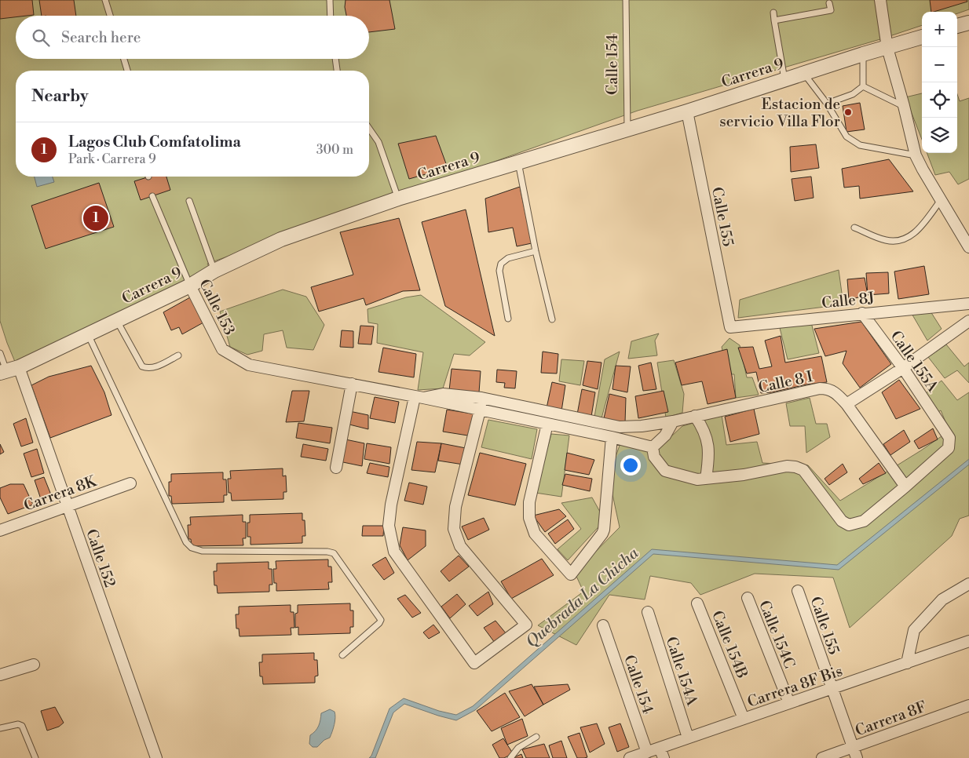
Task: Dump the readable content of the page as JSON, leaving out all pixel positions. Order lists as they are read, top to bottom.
{
  "streets": {
    "street": [
      "Calle 154",
      "Carrera 9",
      "Calle 155",
      "Calle 8J",
      "Calle 153",
      "Calle 155A",
      "Calle 8 I",
      "Carrera 8K",
      "Calle 152",
      "Calle 154C",
      "Calle 154B",
      "Calle 154A",
      "Carrera 8F Bis",
      "Carrera 8F"
    ]
  },
  "crossings": [
    ["Calle 154", "Carrera 9"],
    ["Calle 154", "Carrera 8F Bis"],
    ["Carrera 9", "Calle 155"],
    ["Carrera 9", "Calle 153"],
    ["Carrera 9", "Calle 152"],
    ["Calle 155", "Calle 8J"],
    ["Calle 155", "Carrera 8F Bis"],
    ["Calle 155", "Carrera 8F"],
    ["Calle 8J", "Calle 155A"],
    ["Calle 153", "Calle 155A"],
    ["Calle 153", "Calle 8 I"],
    ["Calle 155A", "Calle 8 I"],
    ["Carrera 8K", "Calle 152"],
    ["Calle 154C", "Carrera 8F Bis"],
    ["Calle 154B", "Carrera 8F Bis"],
    ["Calle 154A", "Carrera 8F Bis"]
  ],
  "water": ["Quebrada La Chicha"],
  "places": ["Estacion de servicio Villa Flor"],
  "page": {
    "map_buttons": ["+", "−"],
    "search": "Search here",
    "heading": "Nearby",
    "list": [
      {
        "mark": "1",
        "name": "Lagos Club Comfatolima",
        "note": "Park · Carrera 9",
        "value": "300 m"
      }
    ],
    "pins": "1"
  }
}
